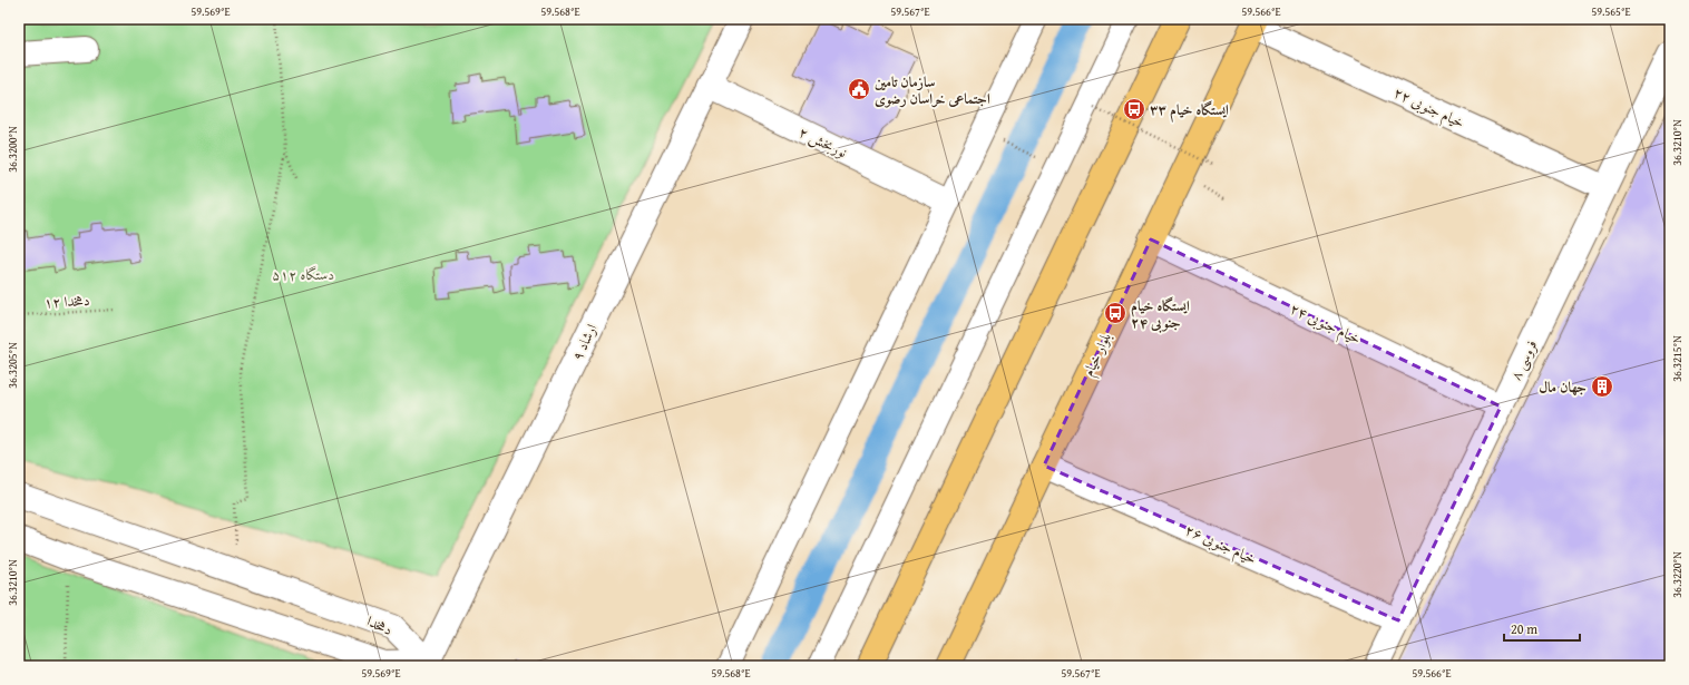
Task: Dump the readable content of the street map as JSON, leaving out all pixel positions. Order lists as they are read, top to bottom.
{
  "streets": {
    "main road": ["بلوار خیام"],
    "street": [
      "خیام جنوبی ۲۲",
      "نوربخش ۲",
      "خیام جنوبی ۲۴",
      "ارشاد ۹",
      "فروسی ۸",
      "خیام جنوبی ۲۶",
      "دهخدا"
    ],
    "path": ["دهخدا ۱۲"]
  },
  "crossings": [
    ["خیام جنوبی ۲۲", "بلوار خیام"],
    ["خیام جنوبی ۲۲", "فروسی ۸"],
    ["نوربخش ۲", "ارشاد ۹"],
    ["خیام جنوبی ۲۴", "بلوار خیام"],
    ["خیام جنوبی ۲۴", "فروسی ۸"],
    ["ارشاد ۹", "دهخدا"],
    ["بلوار خیام", "خیام جنوبی ۲۶"],
    ["فروسی ۸", "خیام جنوبی ۲۶"]
  ],
  "parks": ["۵۱۲ دستگاه"],
  "places": {
    "public building": ["سازمان تامین اجتماعی خراسان رضوی"],
    "bus stop": ["ایستگاه خیام ۳۳", "ایستگاه خیام جنوبی ۲۴"],
    "building": ["جهان مال"]
  },
  "scale_bar": "20 m",
  "coordinates": [
    "59.569°E",
    "59.568°E",
    "59.567°E",
    "59.566°E",
    "59.565°E",
    "36.3210°N",
    "36.3200°N",
    "36.3215°N",
    "36.3205°N",
    "36.3220°N"
  ]
}
